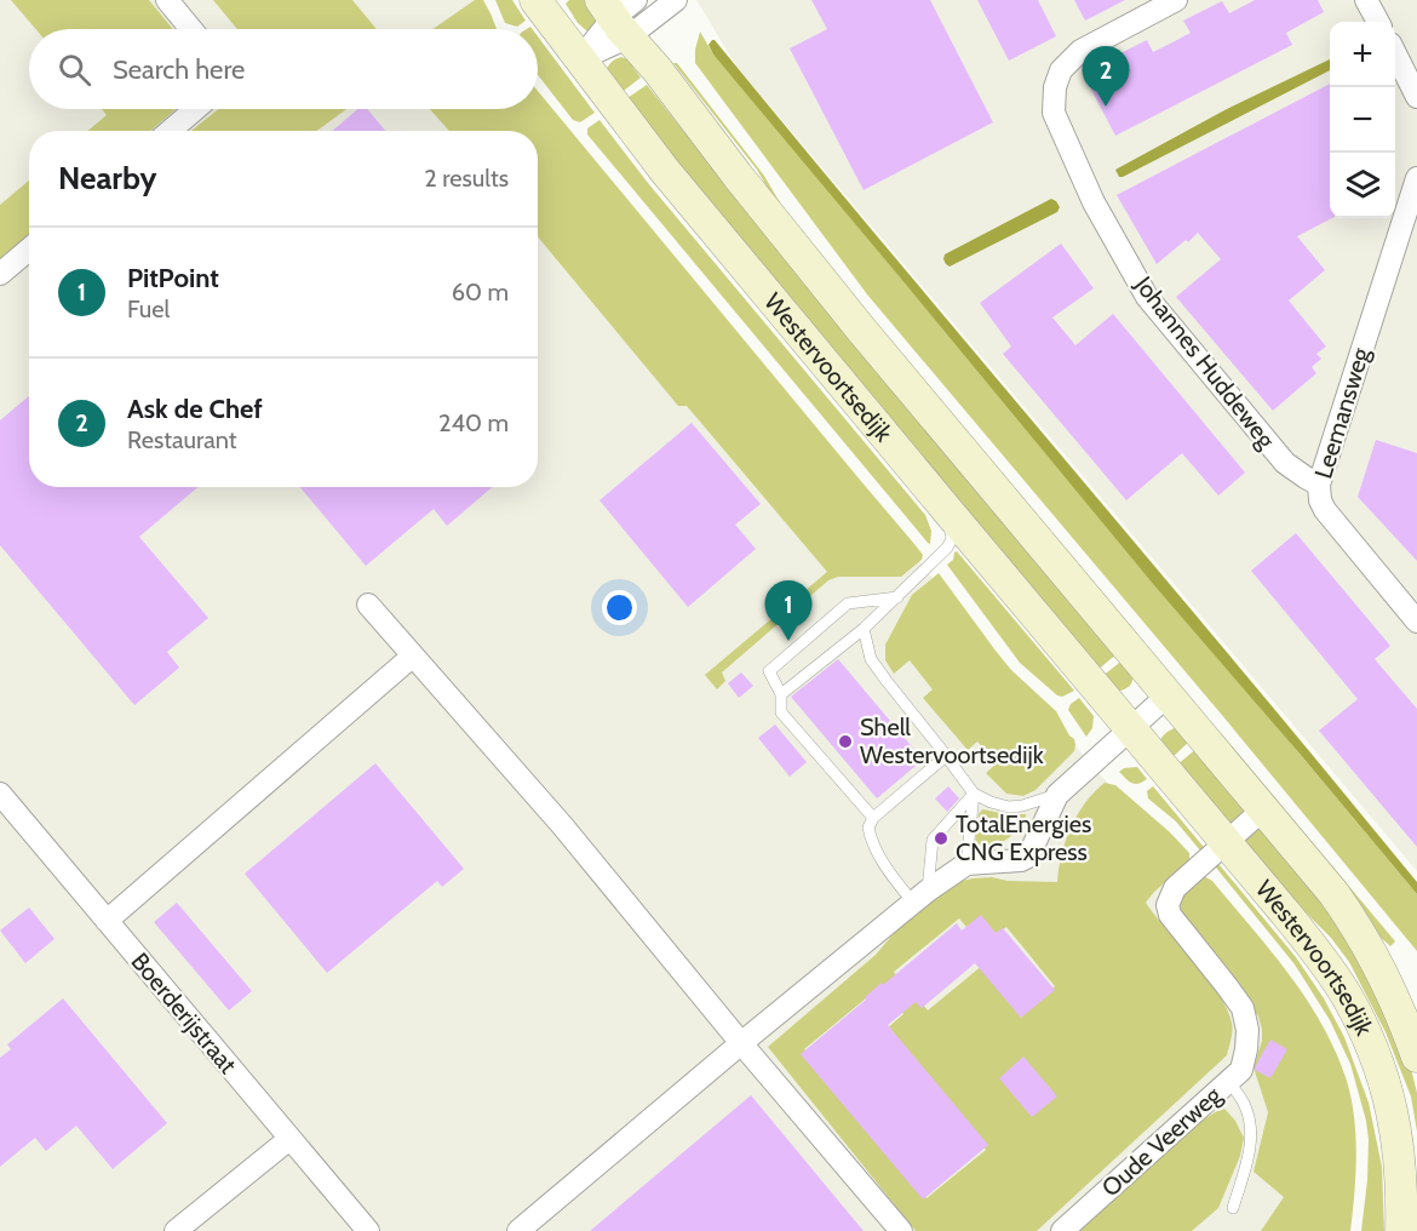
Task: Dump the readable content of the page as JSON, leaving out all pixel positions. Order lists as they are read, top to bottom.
{
  "streets": {
    "main road": ["Westervoortsedijk"],
    "street": [
      "Johannes Huddeweg",
      "Leemansweg",
      "Boerderijstraat",
      "Oude Veerweg"
    ]
  },
  "crossings": [
    ["Johannes Huddeweg", "Leemansweg"],
    ["Westervoortsedijk", "Oude Veerweg"]
  ],
  "places": ["Shell Westervoortsedijk", "TotalEnergies CNG Express"],
  "page": {
    "map_buttons": ["+", "−"],
    "search": "Search here",
    "pins": ["2", "1"],
    "heading": ["Nearby", "2 results"],
    "list": [
      {
        "mark": "1",
        "name": "PitPoint",
        "note": "Fuel",
        "value": "60 m"
      },
      {
        "mark": "2",
        "name": "Ask de Chef",
        "note": "Restaurant",
        "value": "240 m"
      }
    ]
  }
}
